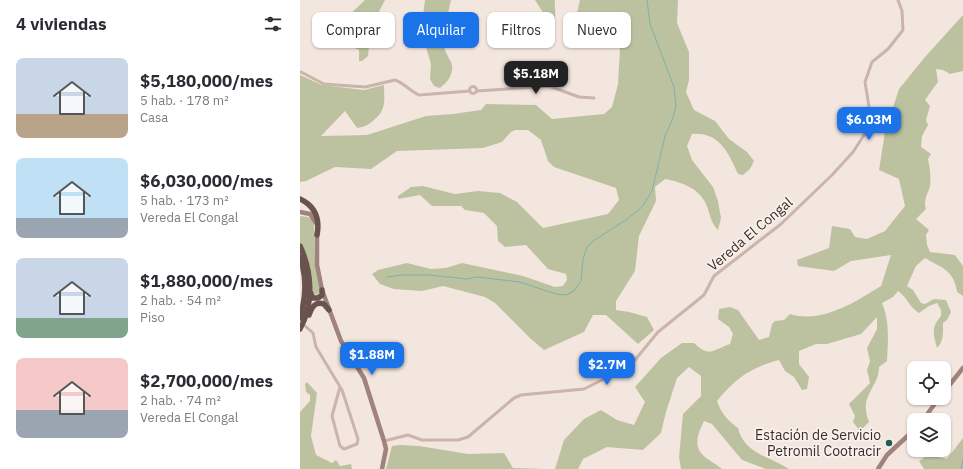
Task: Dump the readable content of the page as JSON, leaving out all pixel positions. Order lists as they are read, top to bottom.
{
  "streets": {
    "street": ["Vereda El Congal"]
  },
  "places": ["Estación de Servicio Petromil Cootracir"],
  "page": {
    "heading": "4 viviendas",
    "chip": [
      "Comprar",
      "Alquilar",
      "Filtros",
      "Nuevo"
    ],
    "list": [
      {
        "name": "$5,180,000/mes",
        "note": "5 hab. · 178 m² · Casa"
      },
      {
        "name": "$6,030,000/mes",
        "note": "5 hab. · 173 m² · Vereda El Congal"
      },
      {
        "name": "$1,880,000/mes",
        "note": "2 hab. · 54 m² · Piso"
      },
      {
        "name": "$2,700,000/mes",
        "note": "2 hab. · 74 m² · Vereda El Congal"
      }
    ],
    "price": [
      "$5.18M",
      "$6.03M",
      "$1.88M",
      "$2.7M"
    ]
  }
}
